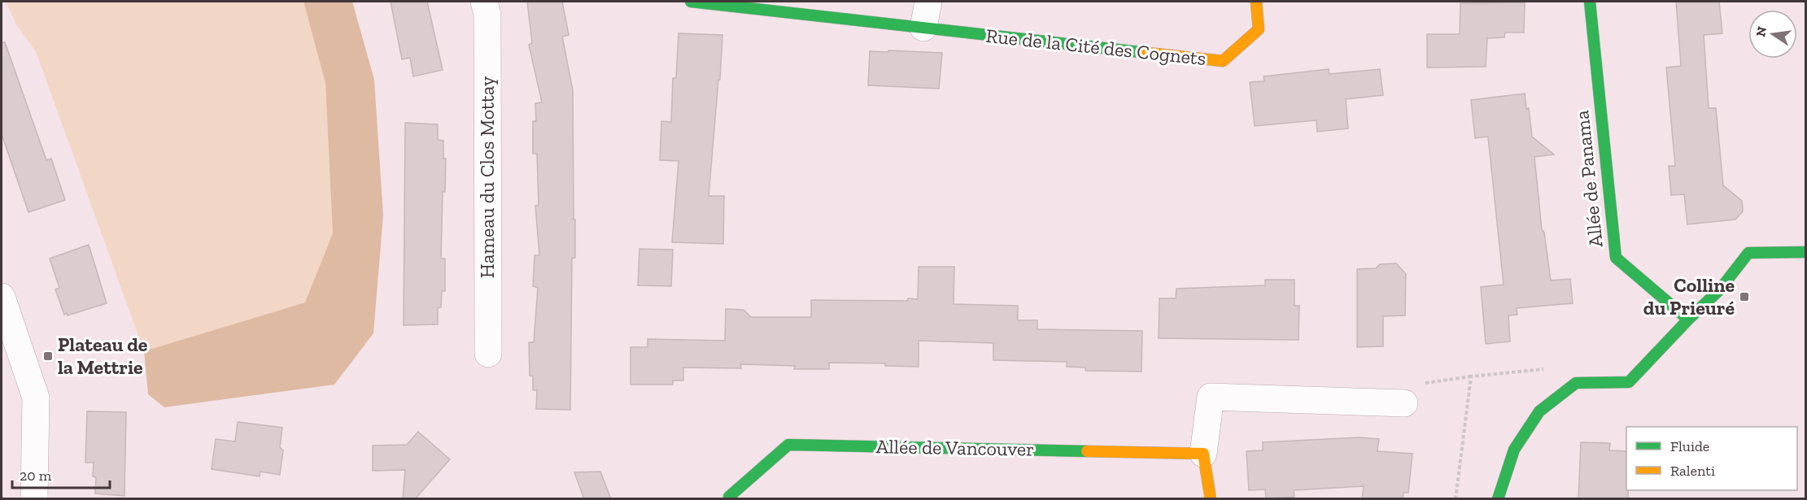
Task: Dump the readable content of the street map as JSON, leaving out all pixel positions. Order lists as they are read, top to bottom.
{
  "streets": {
    "street": [
      "Rue de la Cité des Cognets",
      "Hameau du Clos Mottay",
      "Allée de Panama",
      "Allée de Vancouver"
    ]
  },
  "places": {
    "transit": ["Colline du Prieuré", "Plateau de la Mettrie"]
  },
  "legend": ["Fluide", "Ralenti"],
  "scale_bar": "20 m",
  "north": "left"
}
